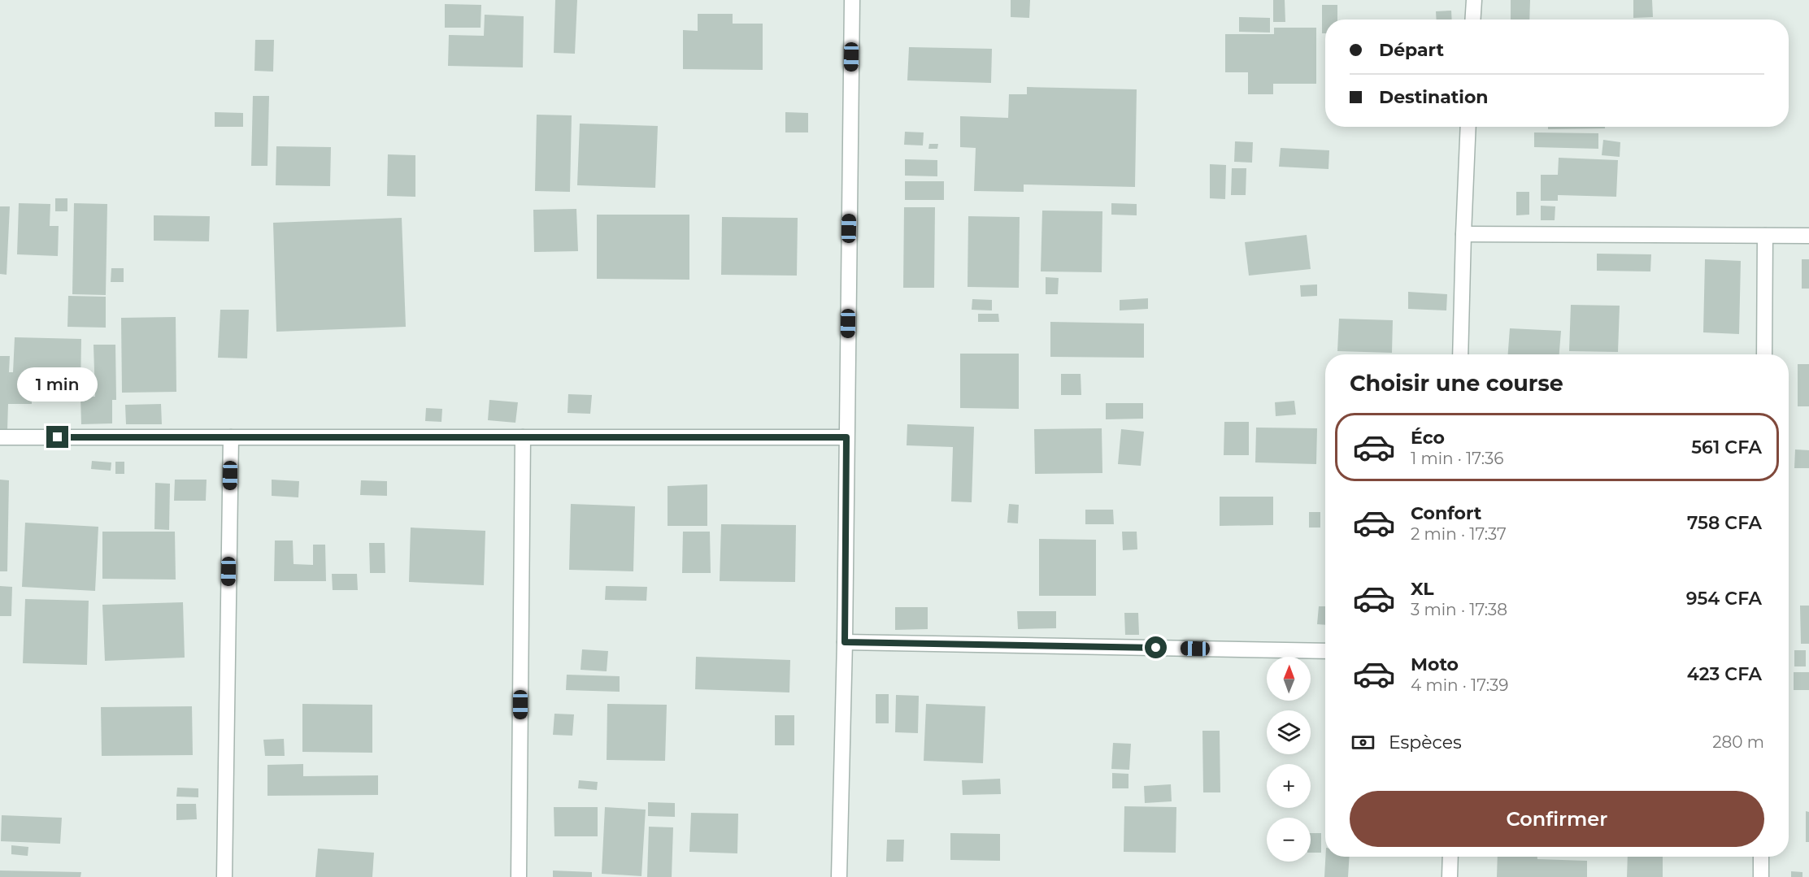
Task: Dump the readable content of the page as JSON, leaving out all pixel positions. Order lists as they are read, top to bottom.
{
  "north": "top",
  "page": {
    "banner": ["Départ", "Destination"],
    "heading": "Choisir une course",
    "bubble": "1 min",
    "list": [
      {
        "name": "Éco",
        "note": "1 min · 17:36",
        "value": "561 CFA"
      },
      {
        "name": "Confort",
        "note": "2 min · 17:37",
        "value": "758 CFA"
      },
      {
        "name": "XL",
        "note": "3 min · 17:38",
        "value": "954 CFA"
      },
      {
        "name": "Moto",
        "note": "4 min · 17:39",
        "value": "423 CFA"
      }
    ],
    "map_buttons": ["+", "−"],
    "pay": ["Espèces", "280 m"],
    "buttons": "Confirmer"
  }
}
